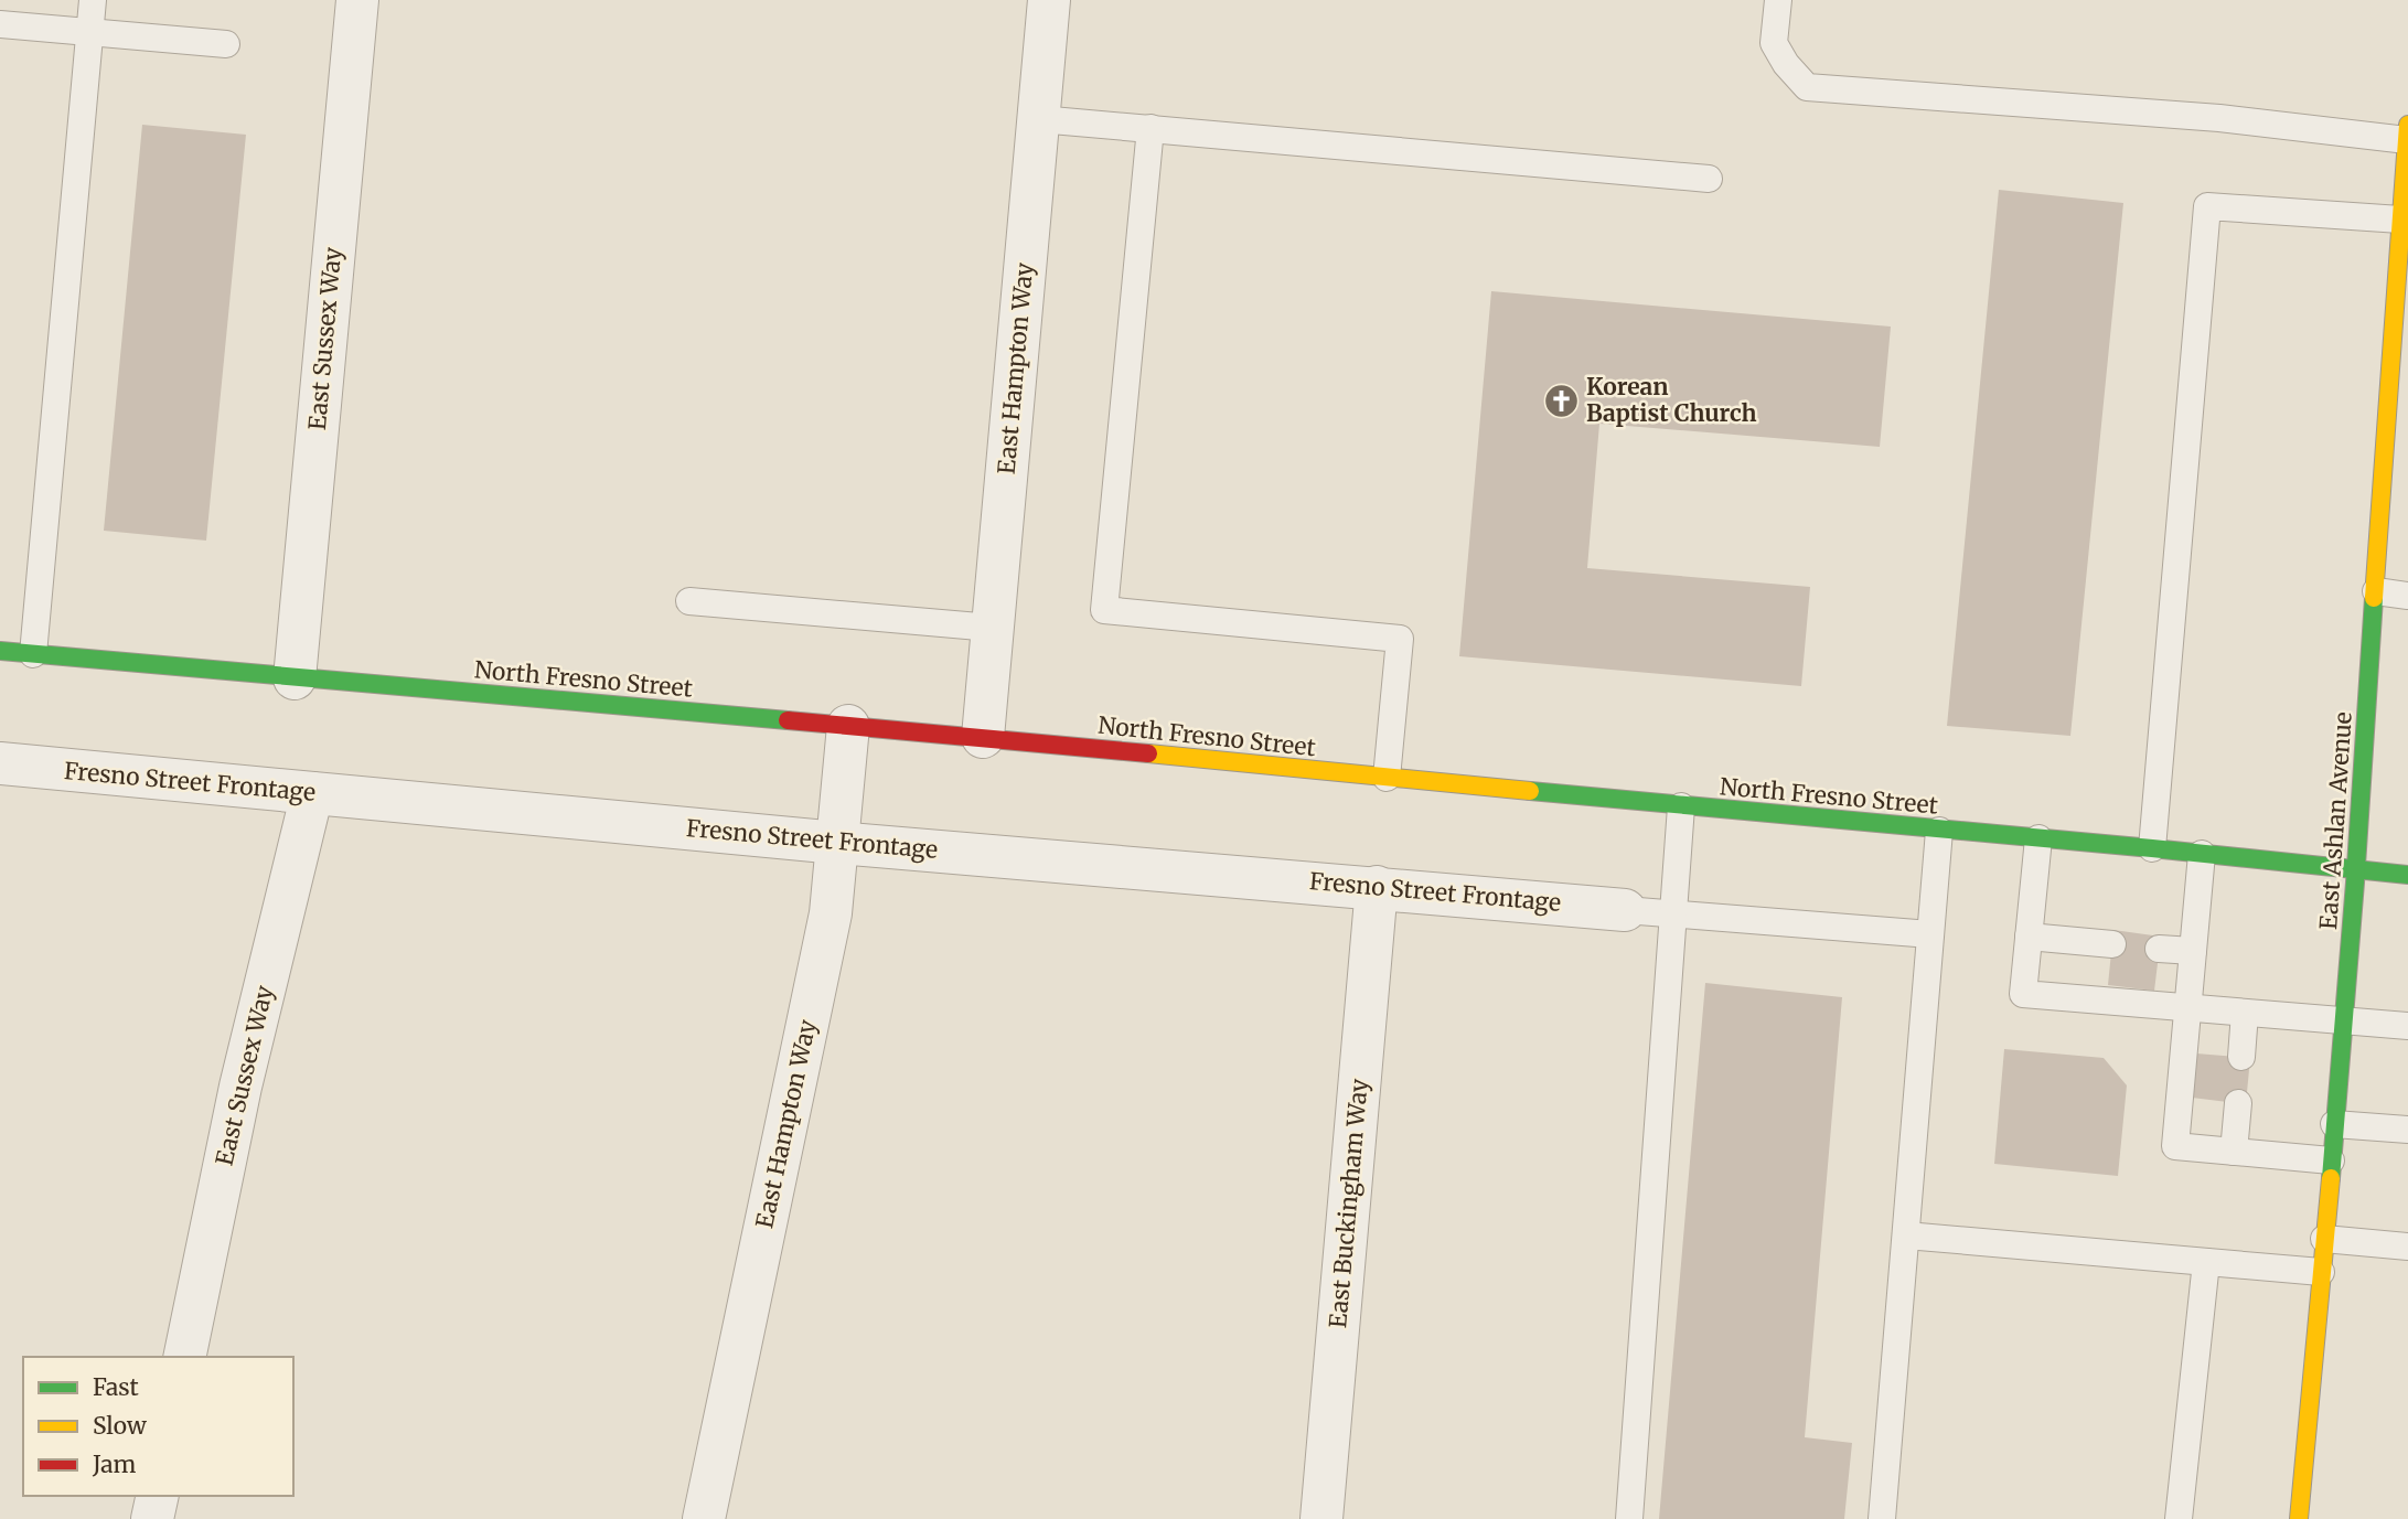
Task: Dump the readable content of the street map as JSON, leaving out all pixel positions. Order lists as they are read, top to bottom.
{
  "streets": {
    "main road": ["North Fresno Street", "East Ashlan Avenue"],
    "street": [
      "East Sussex Way",
      "East Hampton Way",
      "Fresno Street Frontage",
      "East Buckingham Way"
    ]
  },
  "crossings": [
    ["East Sussex Way", "North Fresno Street"],
    ["East Sussex Way", "Fresno Street Frontage"],
    ["East Hampton Way", "North Fresno Street"],
    ["East Hampton Way", "Fresno Street Frontage"],
    ["North Fresno Street", "East Ashlan Avenue"],
    ["Fresno Street Frontage", "East Buckingham Way"]
  ],
  "places": {
    "church": ["Korean Baptist Church"]
  },
  "legend": ["Fast", "Slow", "Jam"]
}
